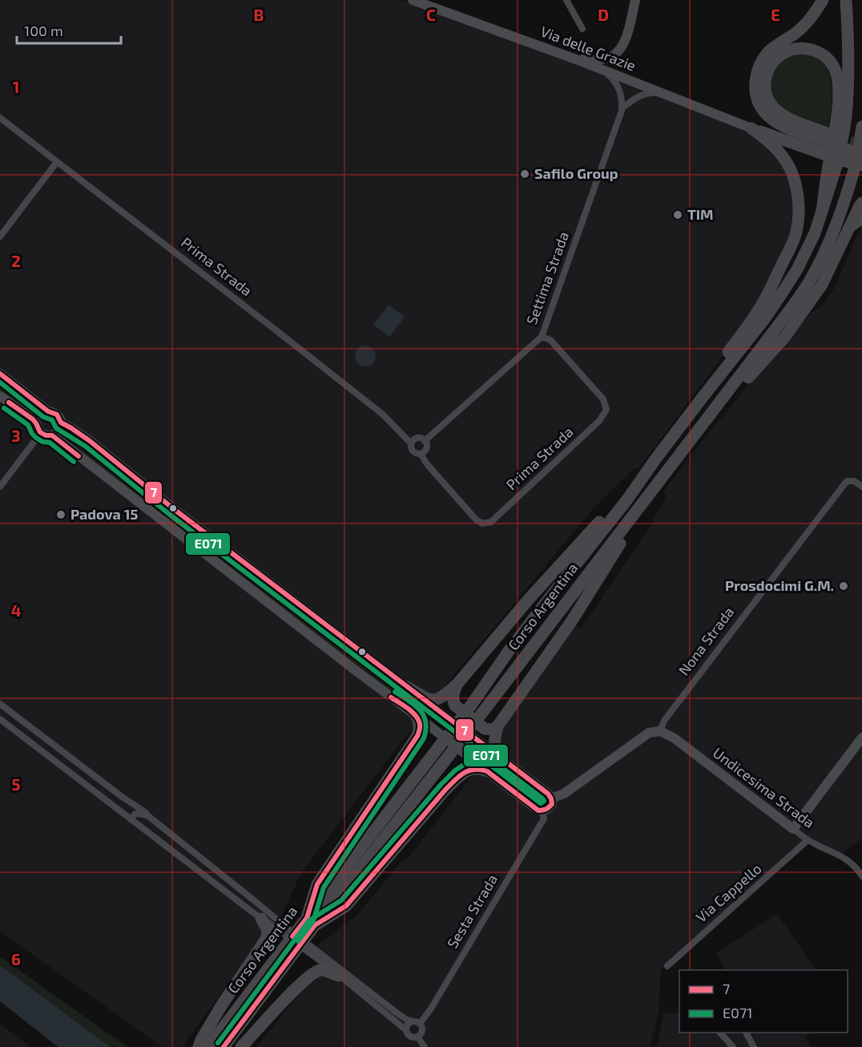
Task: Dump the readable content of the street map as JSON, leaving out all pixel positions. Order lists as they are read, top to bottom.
{
  "streets": {
    "highway": ["Corso Argentina"],
    "street": [
      "Via delle Grazie",
      "Prima Strada",
      "Settima Strada",
      "Nona Strada",
      "Undicesima Strada",
      "Via Cappello",
      "Sesta Strada"
    ]
  },
  "crossings": [
    ["Via delle Grazie", "Settima Strada"],
    ["Prima Strada", "Settima Strada"],
    ["Nona Strada", "Undicesima Strada"],
    ["Undicesima Strada", "Via Cappello"]
  ],
  "places": [
    "Safilo Group",
    "TIM",
    "Padova 15",
    "Prosdocimi G.M."
  ],
  "lines": ["transit line 7", "transit line E071"],
  "legend": ["7", "E071"],
  "scale_bar": "100 m",
  "grid": {
    "columns": [
      "B",
      "C",
      "D",
      "E"
    ],
    "rows": [
      "1",
      "2",
      "3",
      "4",
      "5",
      "6"
    ]
  }
}
